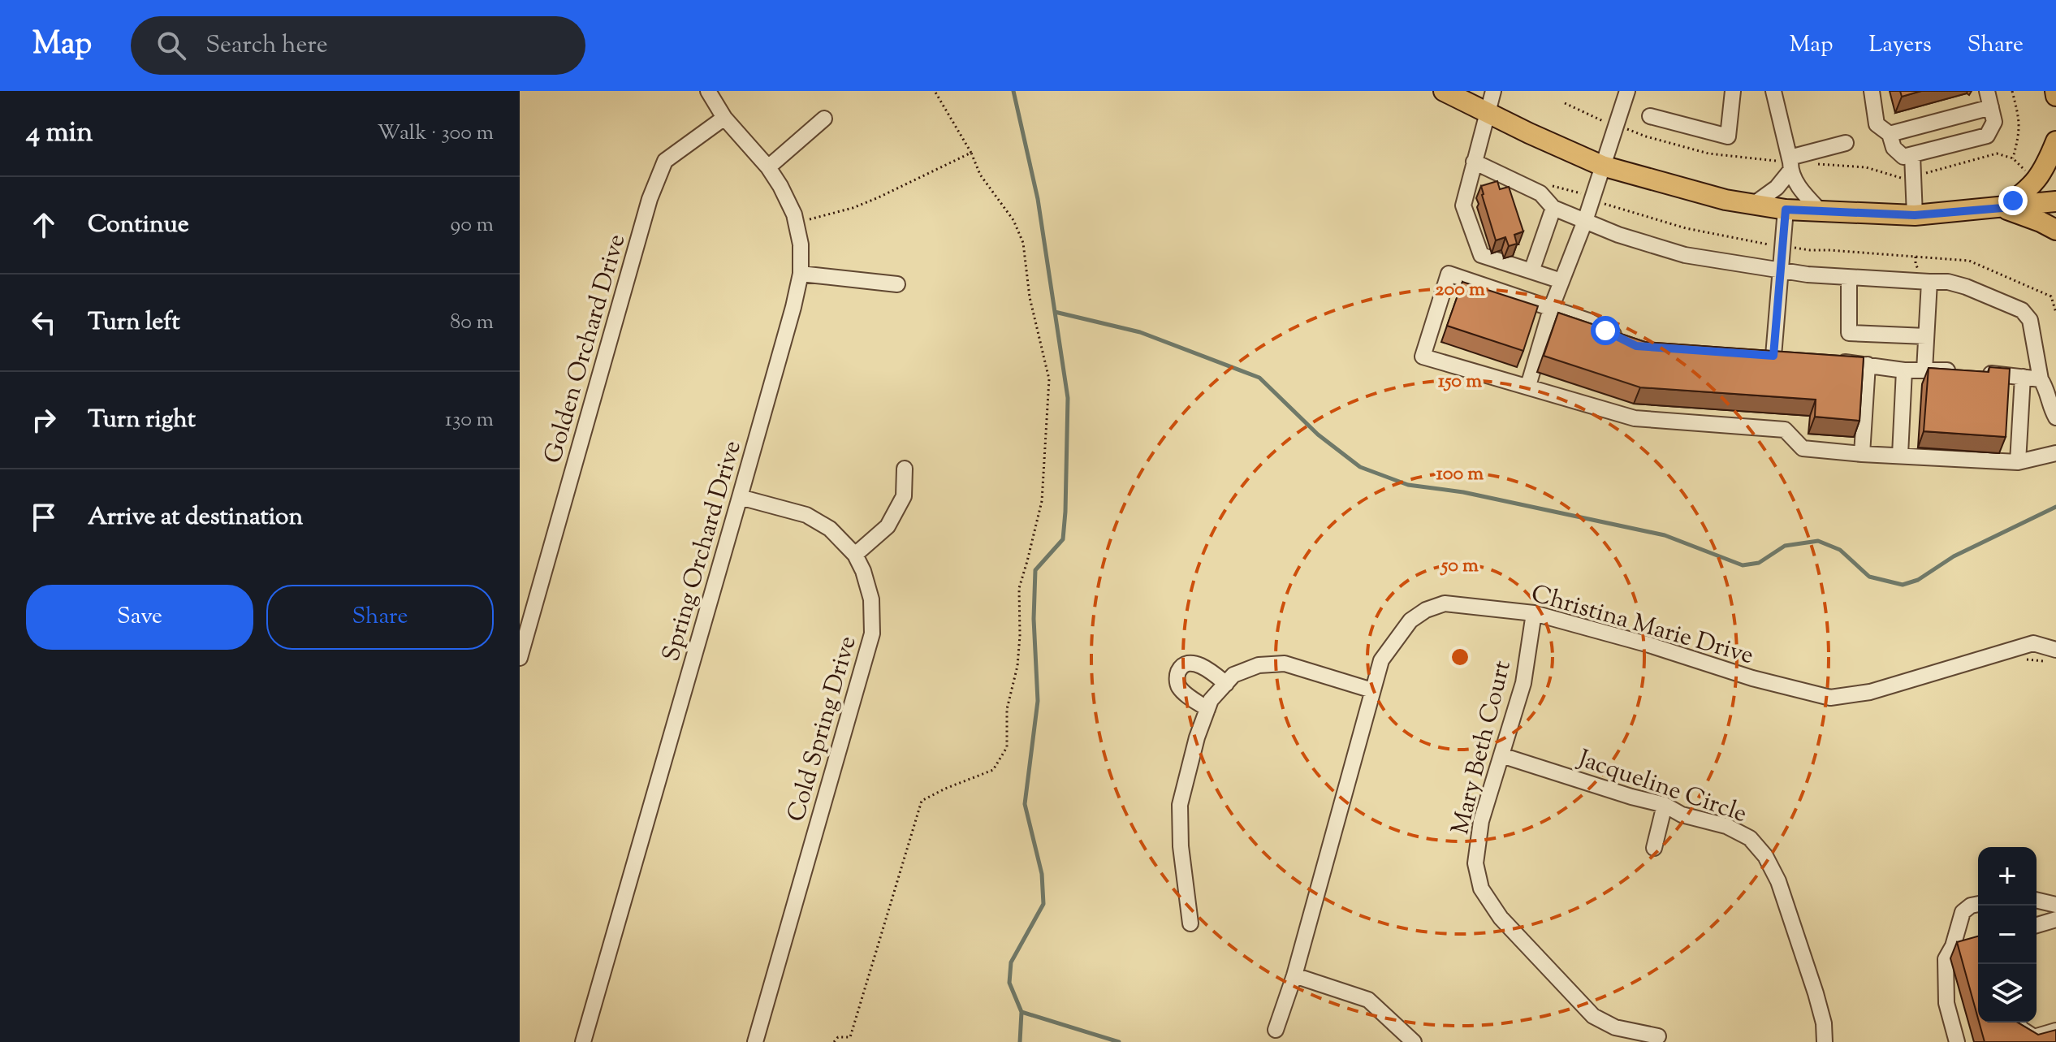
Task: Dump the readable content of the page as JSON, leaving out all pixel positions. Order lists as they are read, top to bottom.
{
  "streets": {
    "street": [
      "Golden Orchard Drive",
      "Spring Orchard Drive",
      "Christina Marie Drive",
      "Cold Spring Drive",
      "Mary Beth Court",
      "Jacqueline Circle"
    ]
  },
  "crossings": [
    ["Golden Orchard Drive", "Spring Orchard Drive"],
    ["Spring Orchard Drive", "Cold Spring Drive"],
    ["Christina Marie Drive", "Mary Beth Court"],
    ["Mary Beth Court", "Jacqueline Circle"]
  ],
  "page": {
    "header": "Map",
    "search": "Search here",
    "nav": ["Map", "Layers", "Share"],
    "heading": ["4 min", "Walk · 300 m"],
    "list": [
      ["Continue", "90 m"],
      ["Turn left", "80 m"],
      ["Turn right", "130 m"],
      "Arrive at destination"
    ],
    "buttons": ["Save", "Share"],
    "map_buttons": ["+", "−"]
  },
  "rings": [
    "200 m",
    "150 m",
    "100 m",
    "50 m"
  ]
}
